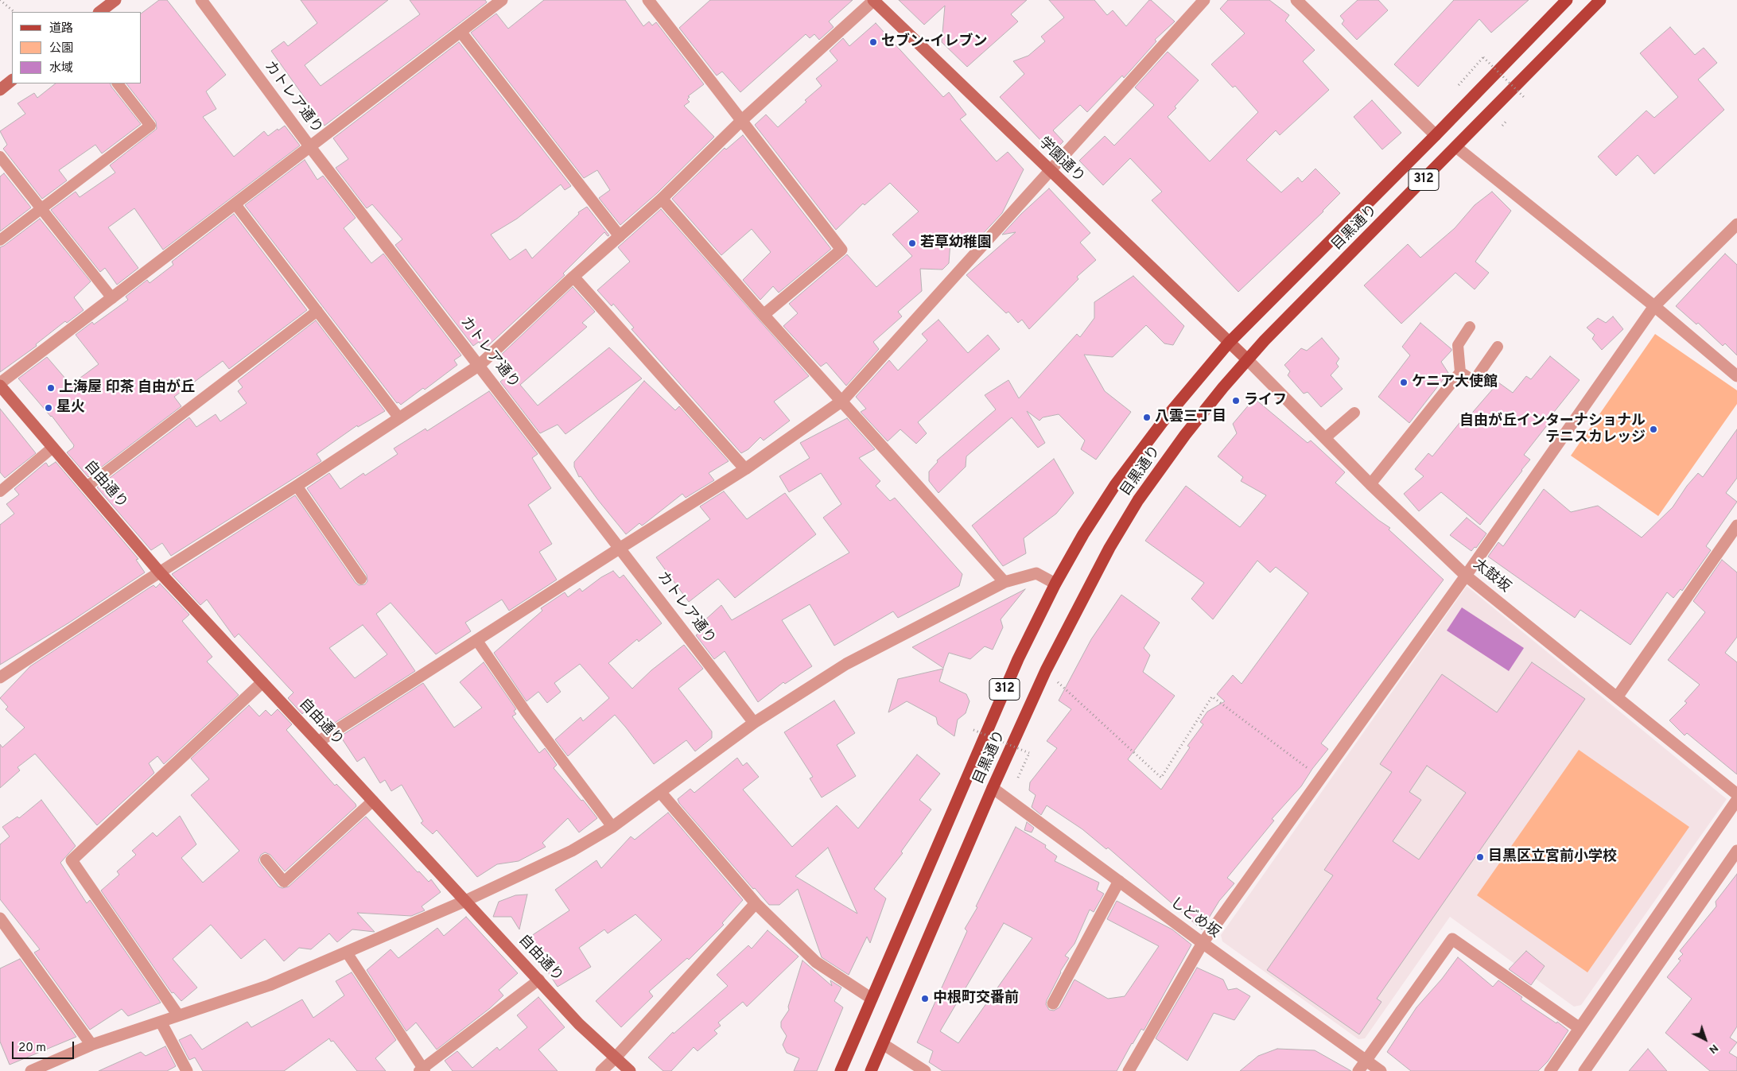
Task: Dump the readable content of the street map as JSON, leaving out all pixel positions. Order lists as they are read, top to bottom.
{
  "streets": {
    "main road": [
      "学園通り",
      "312",
      "目黒通り",
      "自由通り"
    ],
    "street": ["カトレア通り", "太鼓坂", "しどめ坂"]
  },
  "crossings": [
    ["学園通り", "目黒通り"],
    ["学園通り", "太鼓坂"],
    ["目黒通り", "太鼓坂"],
    ["目黒通り", "しどめ坂"]
  ],
  "places": [
    "セブン-イレブン",
    "若草幼稚園",
    "ケニア大使館",
    "上海屋 印茶 自由が丘",
    "ライフ",
    "星火",
    "八雲三丁目",
    "自由が丘インターナショナル テニスカレッジ",
    "目黒区立宮前小学校",
    "中根町交番前"
  ],
  "legend": ["道路", "公園", "水域"],
  "scale_bar": "20 m",
  "north": "bottom right"
}
